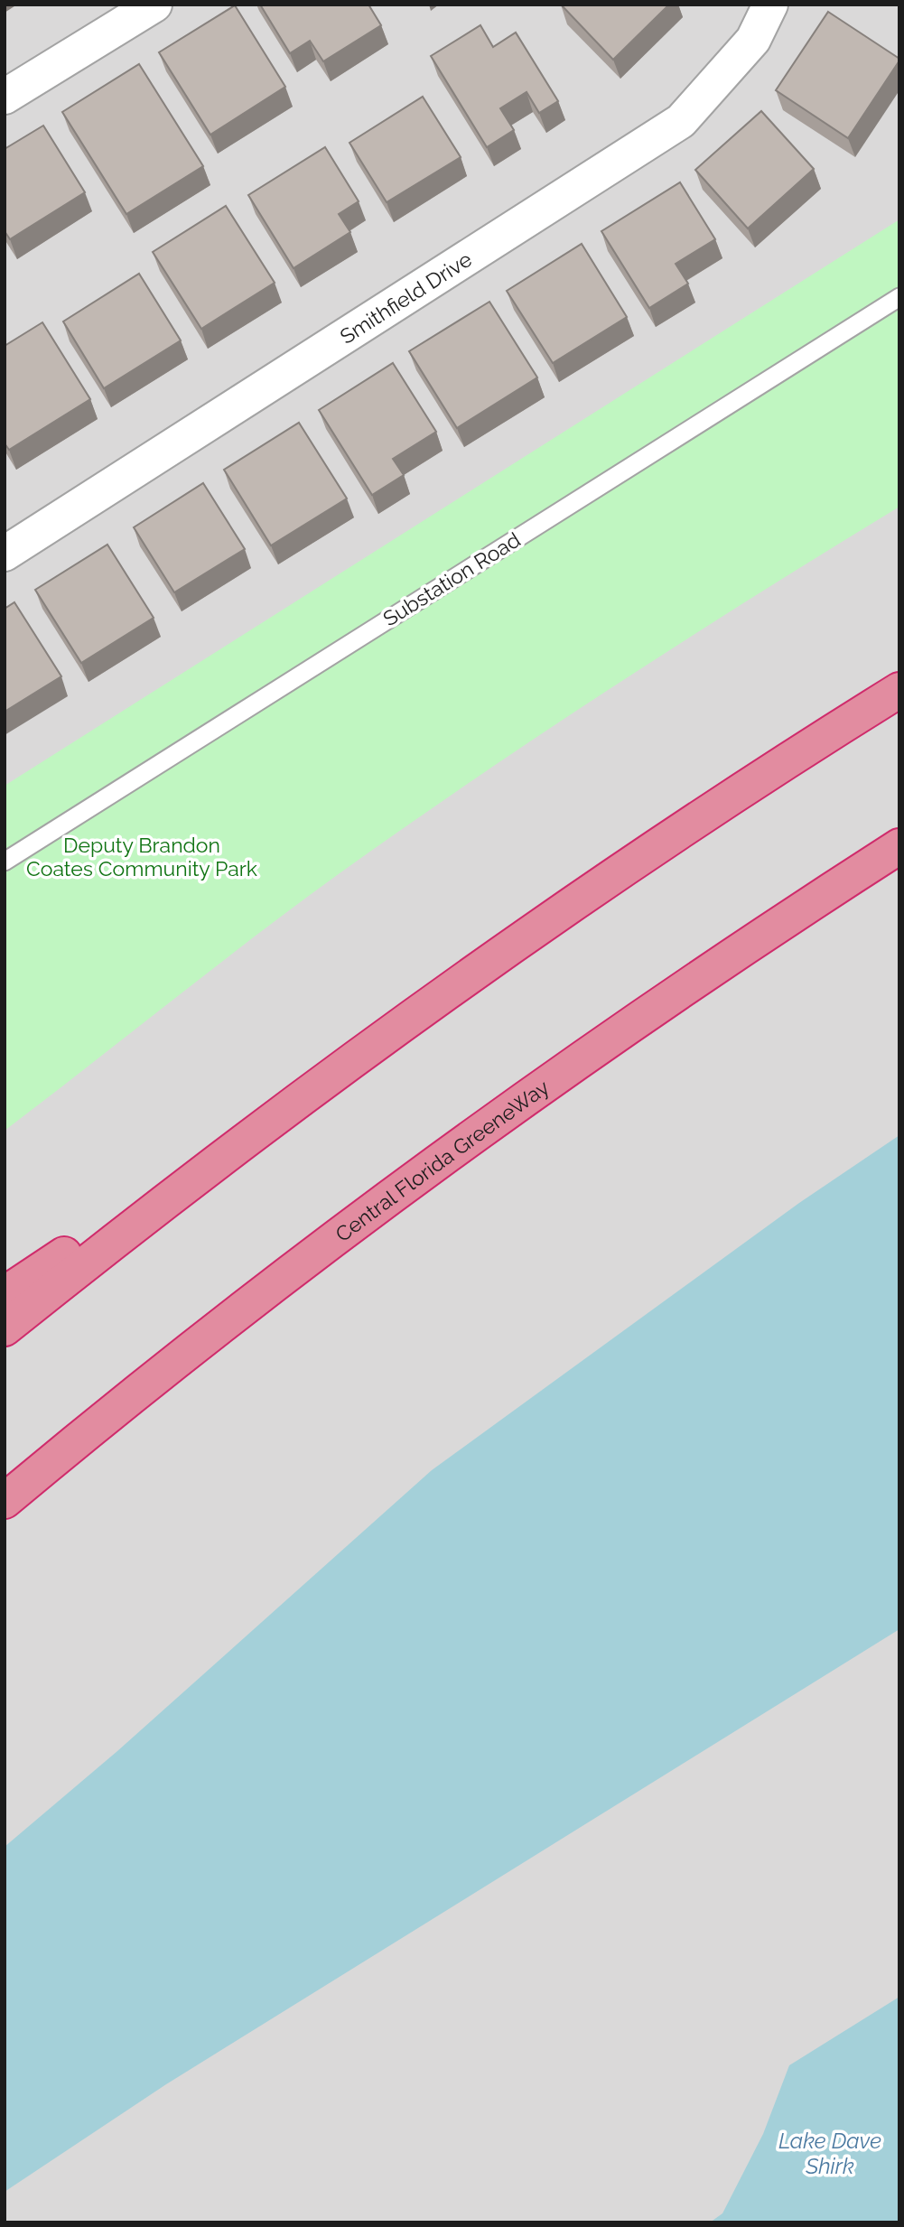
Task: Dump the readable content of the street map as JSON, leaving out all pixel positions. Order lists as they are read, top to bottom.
{
  "streets": {
    "highway": ["Central Florida GreeneWay"],
    "street": ["Smithfield Drive"],
    "lane": ["Substation Road"]
  },
  "water": ["Lake Dave Shirk"],
  "parks": ["Deputy Brandon Coates Community Park"]
}
